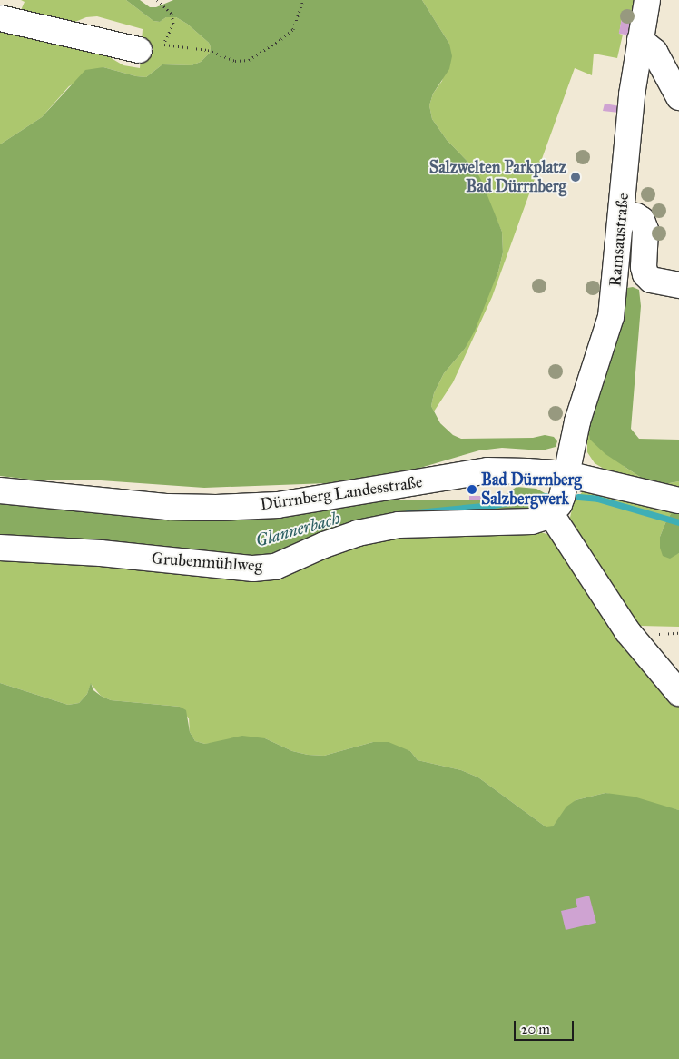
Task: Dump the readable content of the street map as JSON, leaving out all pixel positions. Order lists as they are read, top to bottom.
{
  "streets": {
    "street": ["Ramsaustraße", "Dürrnberg Landesstraße", "Grubenmühlweg"]
  },
  "crossings": [
    ["Ramsaustraße", "Dürrnberg Landesstraße"]
  ],
  "water": ["Glannerbach"],
  "places": ["Salzwelten Parkplatz Bad Dürrnberg", "Bad Dürrnberg Salzbergwerk"],
  "scale_bar": "20 m"
}
